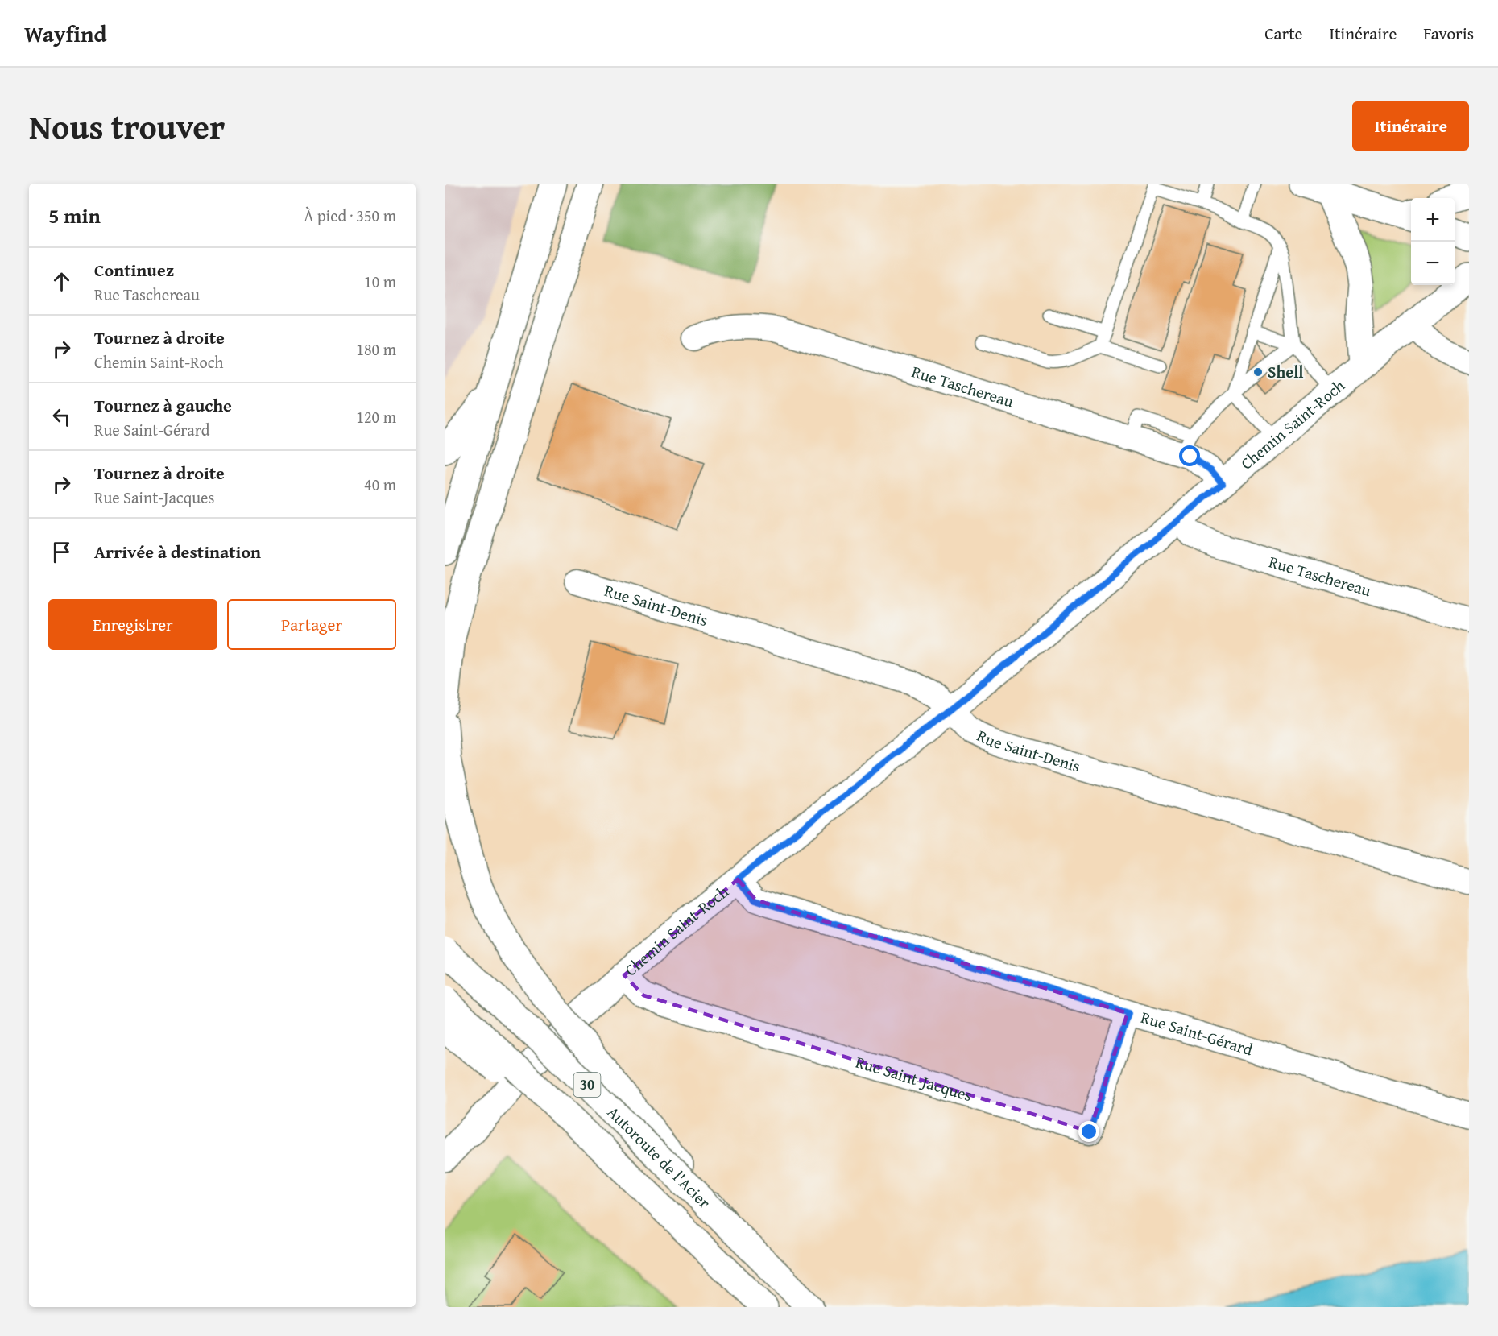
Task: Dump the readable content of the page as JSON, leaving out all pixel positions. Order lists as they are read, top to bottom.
{
  "streets": {
    "main road": ["Chemin Saint-Roch", "30", "Autoroute de l'Acier"],
    "street": [
      "Rue Taschereau",
      "Rue Saint-Denis",
      "Rue Saint-Gérard",
      "Rue Saint-Jacques"
    ]
  },
  "crossings": [
    ["Rue Taschereau", "Chemin Saint-Roch"],
    ["Chemin Saint-Roch", "Rue Saint-Denis"],
    ["Chemin Saint-Roch", "Rue Saint-Gérard"],
    ["Chemin Saint-Roch", "Rue Saint-Jacques"],
    ["Rue Saint-Gérard", "Rue Saint-Jacques"]
  ],
  "places": ["Shell"],
  "page": {
    "header": "Wayfind",
    "nav": ["Carte", "Itinéraire", "Favoris"],
    "title": "Nous trouver",
    "buttons": [
      "Itinéraire",
      ["Enregistrer", "Partager"]
    ],
    "heading": ["5 min", "À pied · 350 m"],
    "map_buttons": ["+", "−"],
    "list": [
      ["Continuez", "Rue Taschereau", "10 m"],
      ["Tournez à droite", "Chemin Saint-Roch", "180 m"],
      ["Tournez à gauche", "Rue Saint-Gérard", "120 m"],
      ["Tournez à droite", "Rue Saint-Jacques", "40 m"],
      "Arrivée à destination"
    ]
  }
}
